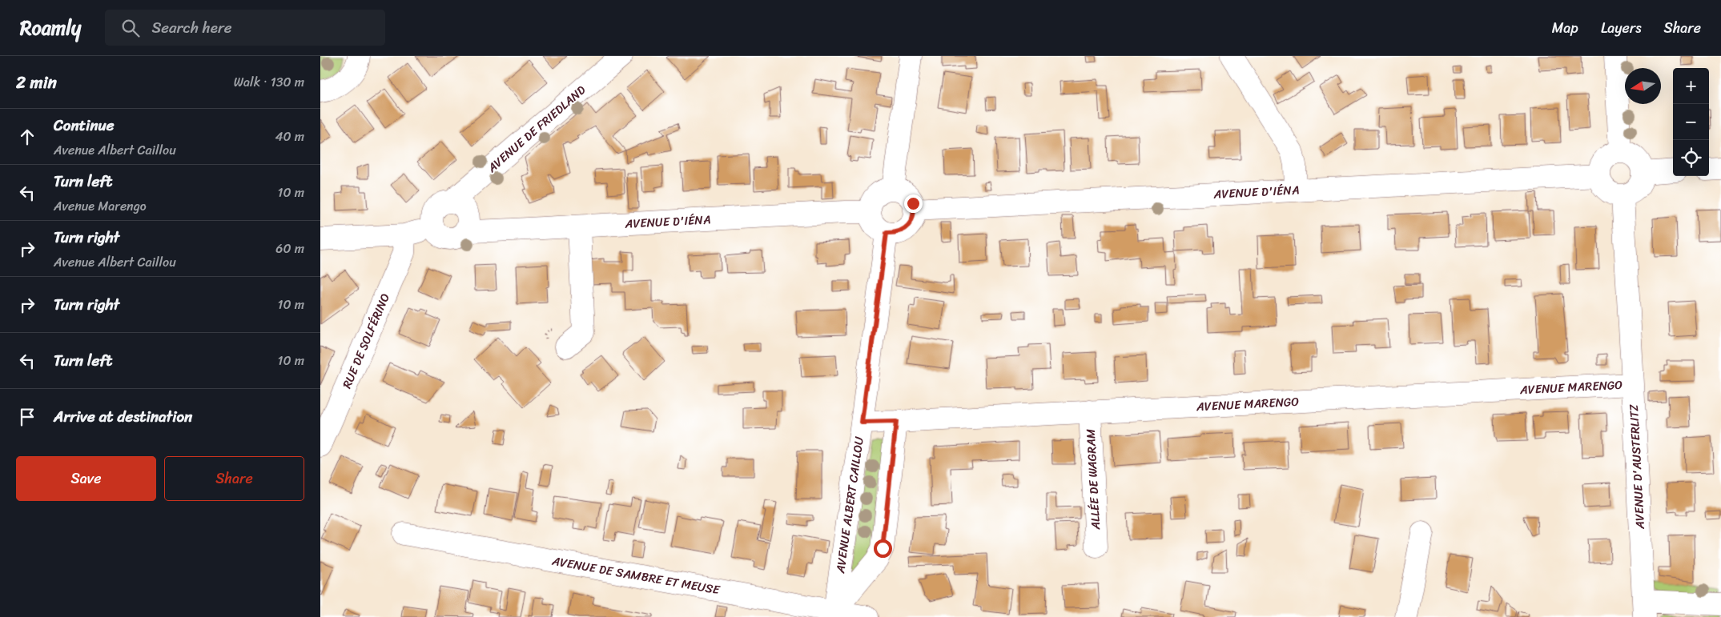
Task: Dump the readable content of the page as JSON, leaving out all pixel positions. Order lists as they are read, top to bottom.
{
  "streets": {
    "street": [
      "AVENUE DE FRIEDLAND",
      "AVENUE D'IÉNA",
      "RUE DE SOLFÉRINO",
      "AVENUE MARENGO",
      "AVENUE D'AUSTERLITZ",
      "ALLÉE DE WAGRAM",
      "AVENUE ALBERT CAILLOU",
      "AVENUE DE SAMBRE ET MEUSE"
    ]
  },
  "crossings": [
    ["AVENUE DE FRIEDLAND", "AVENUE D'IÉNA"],
    ["AVENUE D'IÉNA", "AVENUE D'AUSTERLITZ"],
    ["AVENUE D'IÉNA", "AVENUE ALBERT CAILLOU"],
    ["AVENUE MARENGO", "AVENUE D'AUSTERLITZ"],
    ["AVENUE MARENGO", "ALLÉE DE WAGRAM"],
    ["AVENUE MARENGO", "AVENUE ALBERT CAILLOU"],
    ["AVENUE ALBERT CAILLOU", "AVENUE DE SAMBRE ET MEUSE"]
  ],
  "north": "left",
  "page": {
    "header": "Roamly",
    "search": "Search here",
    "nav": ["Map", "Layers", "Share"],
    "heading": ["2 min", "Walk · 130 m"],
    "map_buttons": ["+", "−"],
    "list": [
      ["Continue", "Avenue Albert Caillou", "40 m"],
      ["Turn left", "Avenue Marengo", "10 m"],
      ["Turn right", "Avenue Albert Caillou", "60 m"],
      ["Turn right", "10 m"],
      ["Turn left", "10 m"],
      "Arrive at destination"
    ],
    "buttons": ["Save", "Share"]
  }
}
